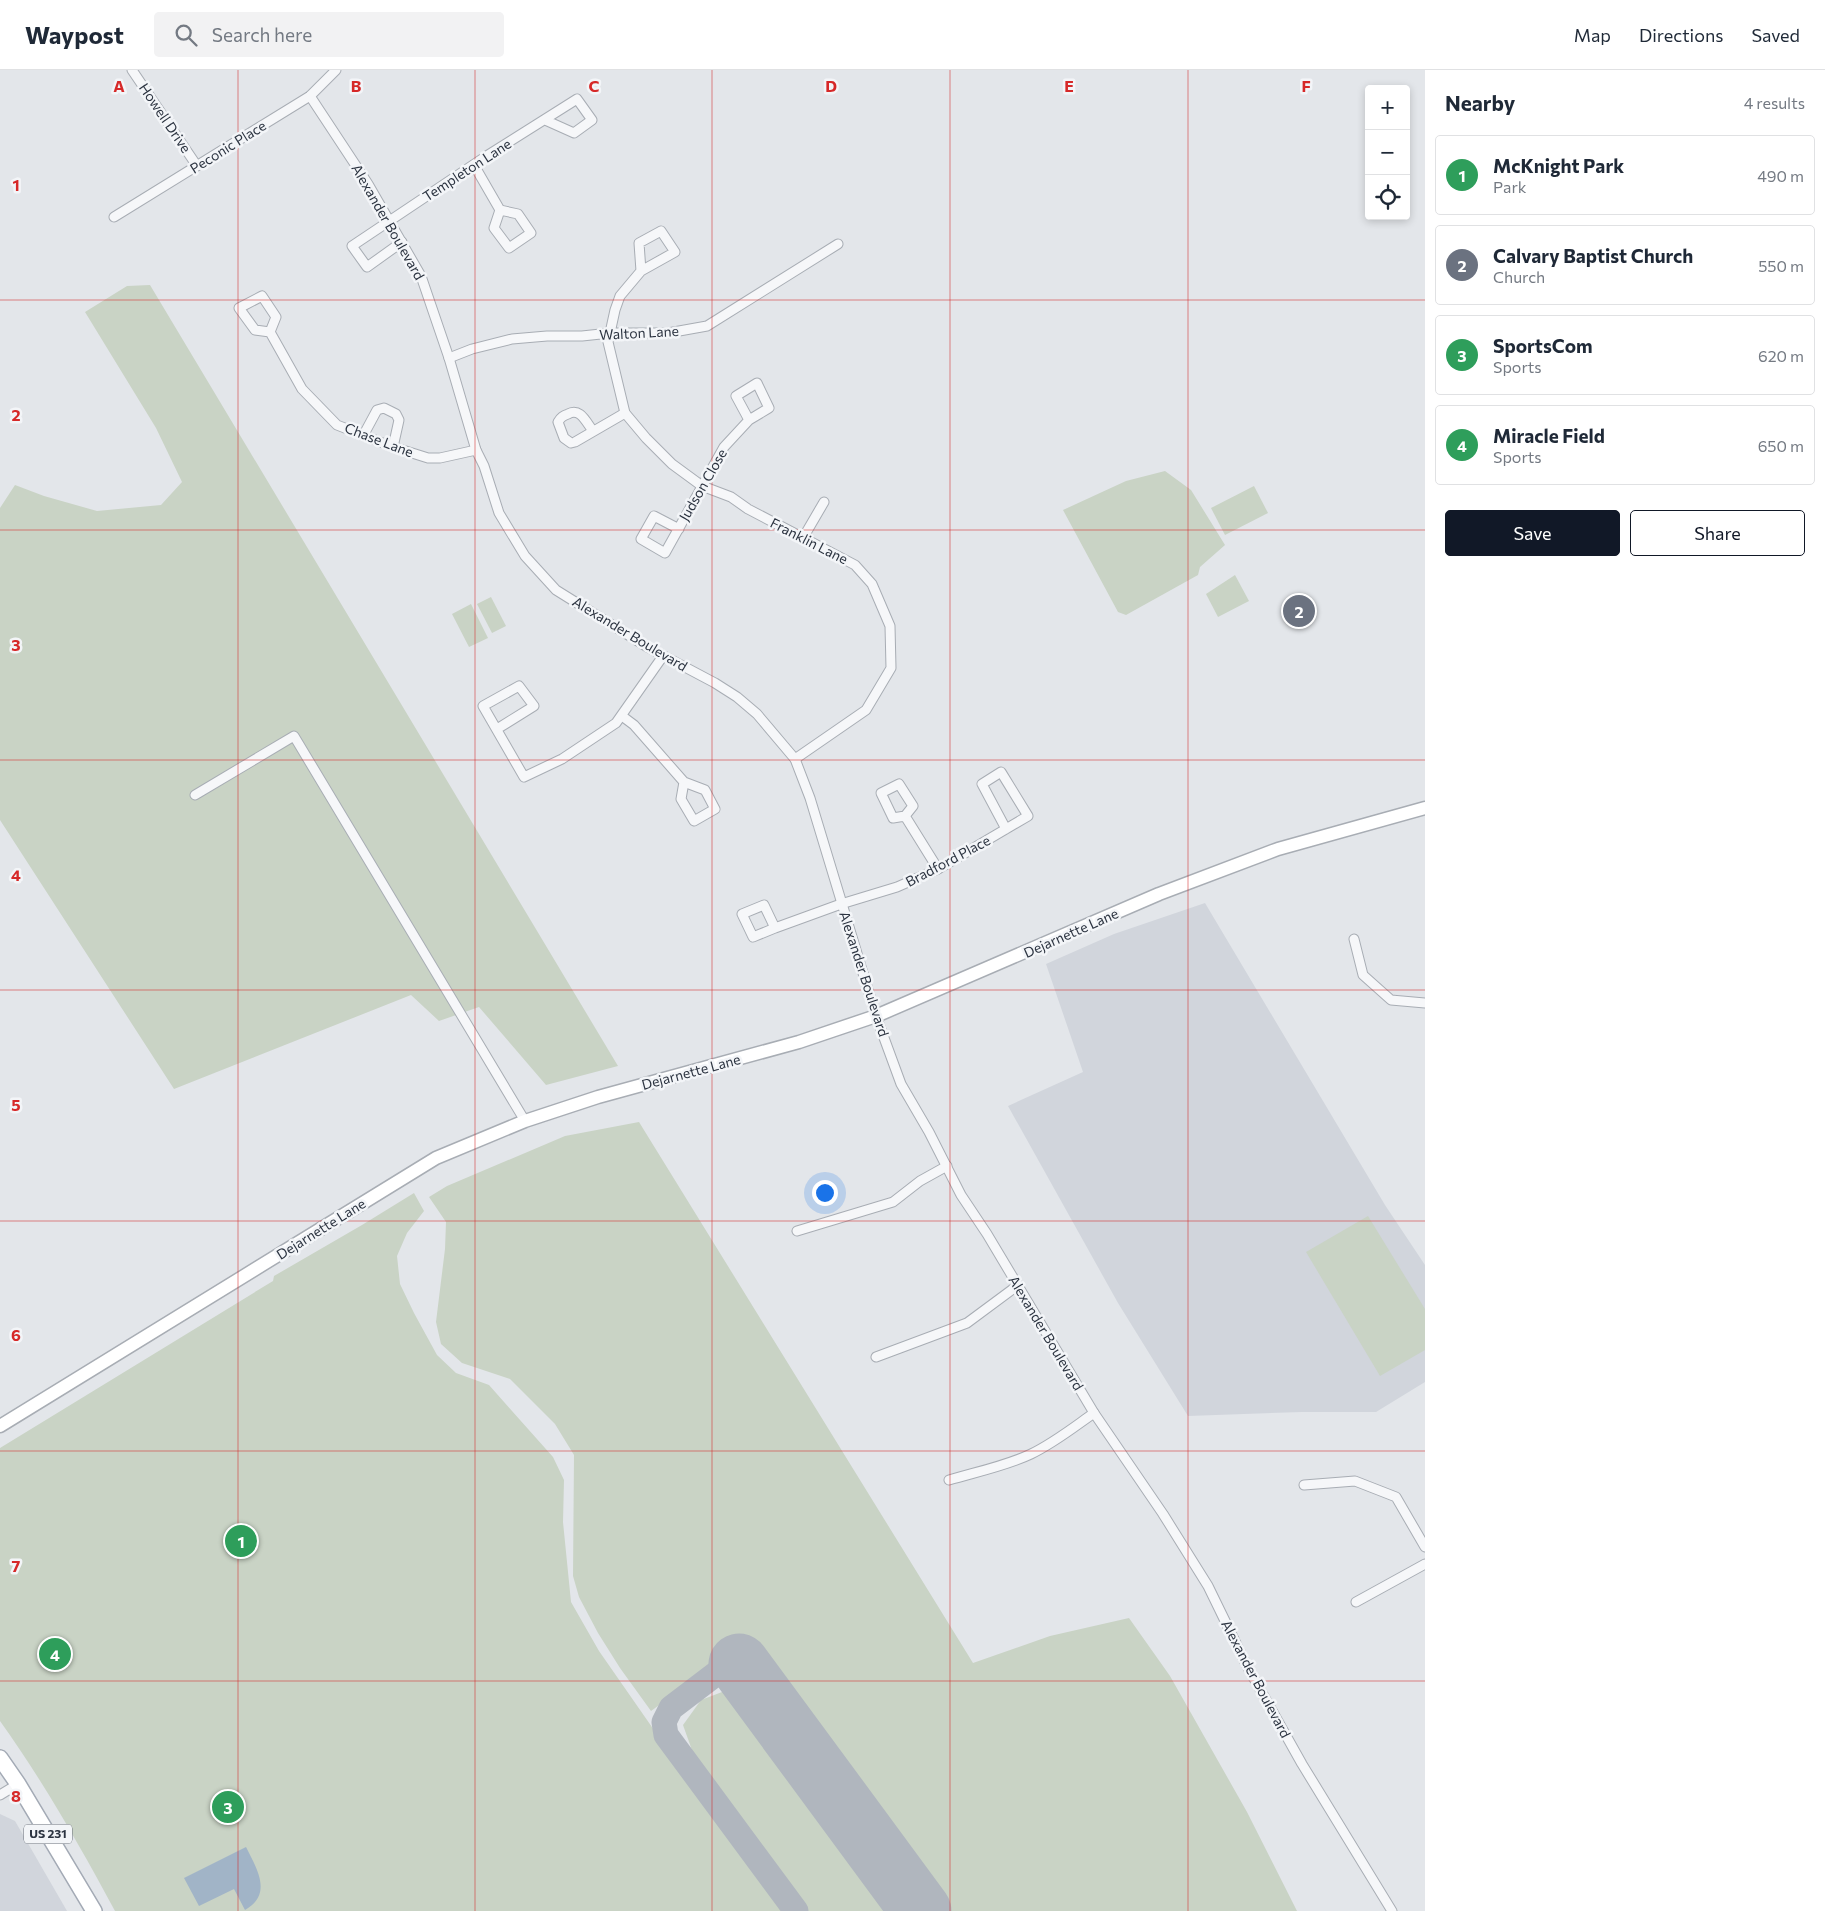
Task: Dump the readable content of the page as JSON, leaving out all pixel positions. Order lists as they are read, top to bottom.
{
  "streets": {
    "main road": ["Dejarnette Lane", "US 231"],
    "street": [
      "Howell Drive",
      "Peconic Place",
      "Templeton Lane",
      "Alexander Boulevard",
      "Walton Lane",
      "Chase Lane",
      "Judson Close",
      "Franklin Lane",
      "Bradford Place"
    ]
  },
  "crossings": [
    ["Howell Drive", "Peconic Place"],
    ["Peconic Place", "Alexander Boulevard"],
    ["Templeton Lane", "Alexander Boulevard"],
    ["Alexander Boulevard", "Walton Lane"],
    ["Alexander Boulevard", "Chase Lane"],
    ["Alexander Boulevard", "Franklin Lane"],
    ["Alexander Boulevard", "Bradford Place"],
    ["Alexander Boulevard", "Dejarnette Lane"],
    ["Walton Lane", "Franklin Lane"],
    ["Judson Close", "Franklin Lane"]
  ],
  "page": {
    "header": "Waypost",
    "search": "Search here",
    "nav": ["Map", "Directions", "Saved"],
    "heading": ["Nearby", "4 results"],
    "map_buttons": ["+", "−"],
    "list": [
      {
        "mark": "1",
        "name": "McKnight Park",
        "note": "Park",
        "value": "490 m"
      },
      {
        "mark": "2",
        "name": "Calvary Baptist Church",
        "note": "Church",
        "value": "550 m"
      },
      {
        "mark": "3",
        "name": "SportsCom",
        "note": "Sports",
        "value": "620 m"
      },
      {
        "mark": "4",
        "name": "Miracle Field",
        "note": "Sports",
        "value": "650 m"
      }
    ],
    "buttons": ["Save", "Share"],
    "pins": [
      "2",
      "1",
      "4",
      "3"
    ]
  },
  "grid": {
    "columns": [
      "A",
      "B",
      "C",
      "D",
      "E",
      "F"
    ],
    "rows": [
      "1",
      "2",
      "3",
      "4",
      "5",
      "6",
      "7",
      "8"
    ]
  }
}
